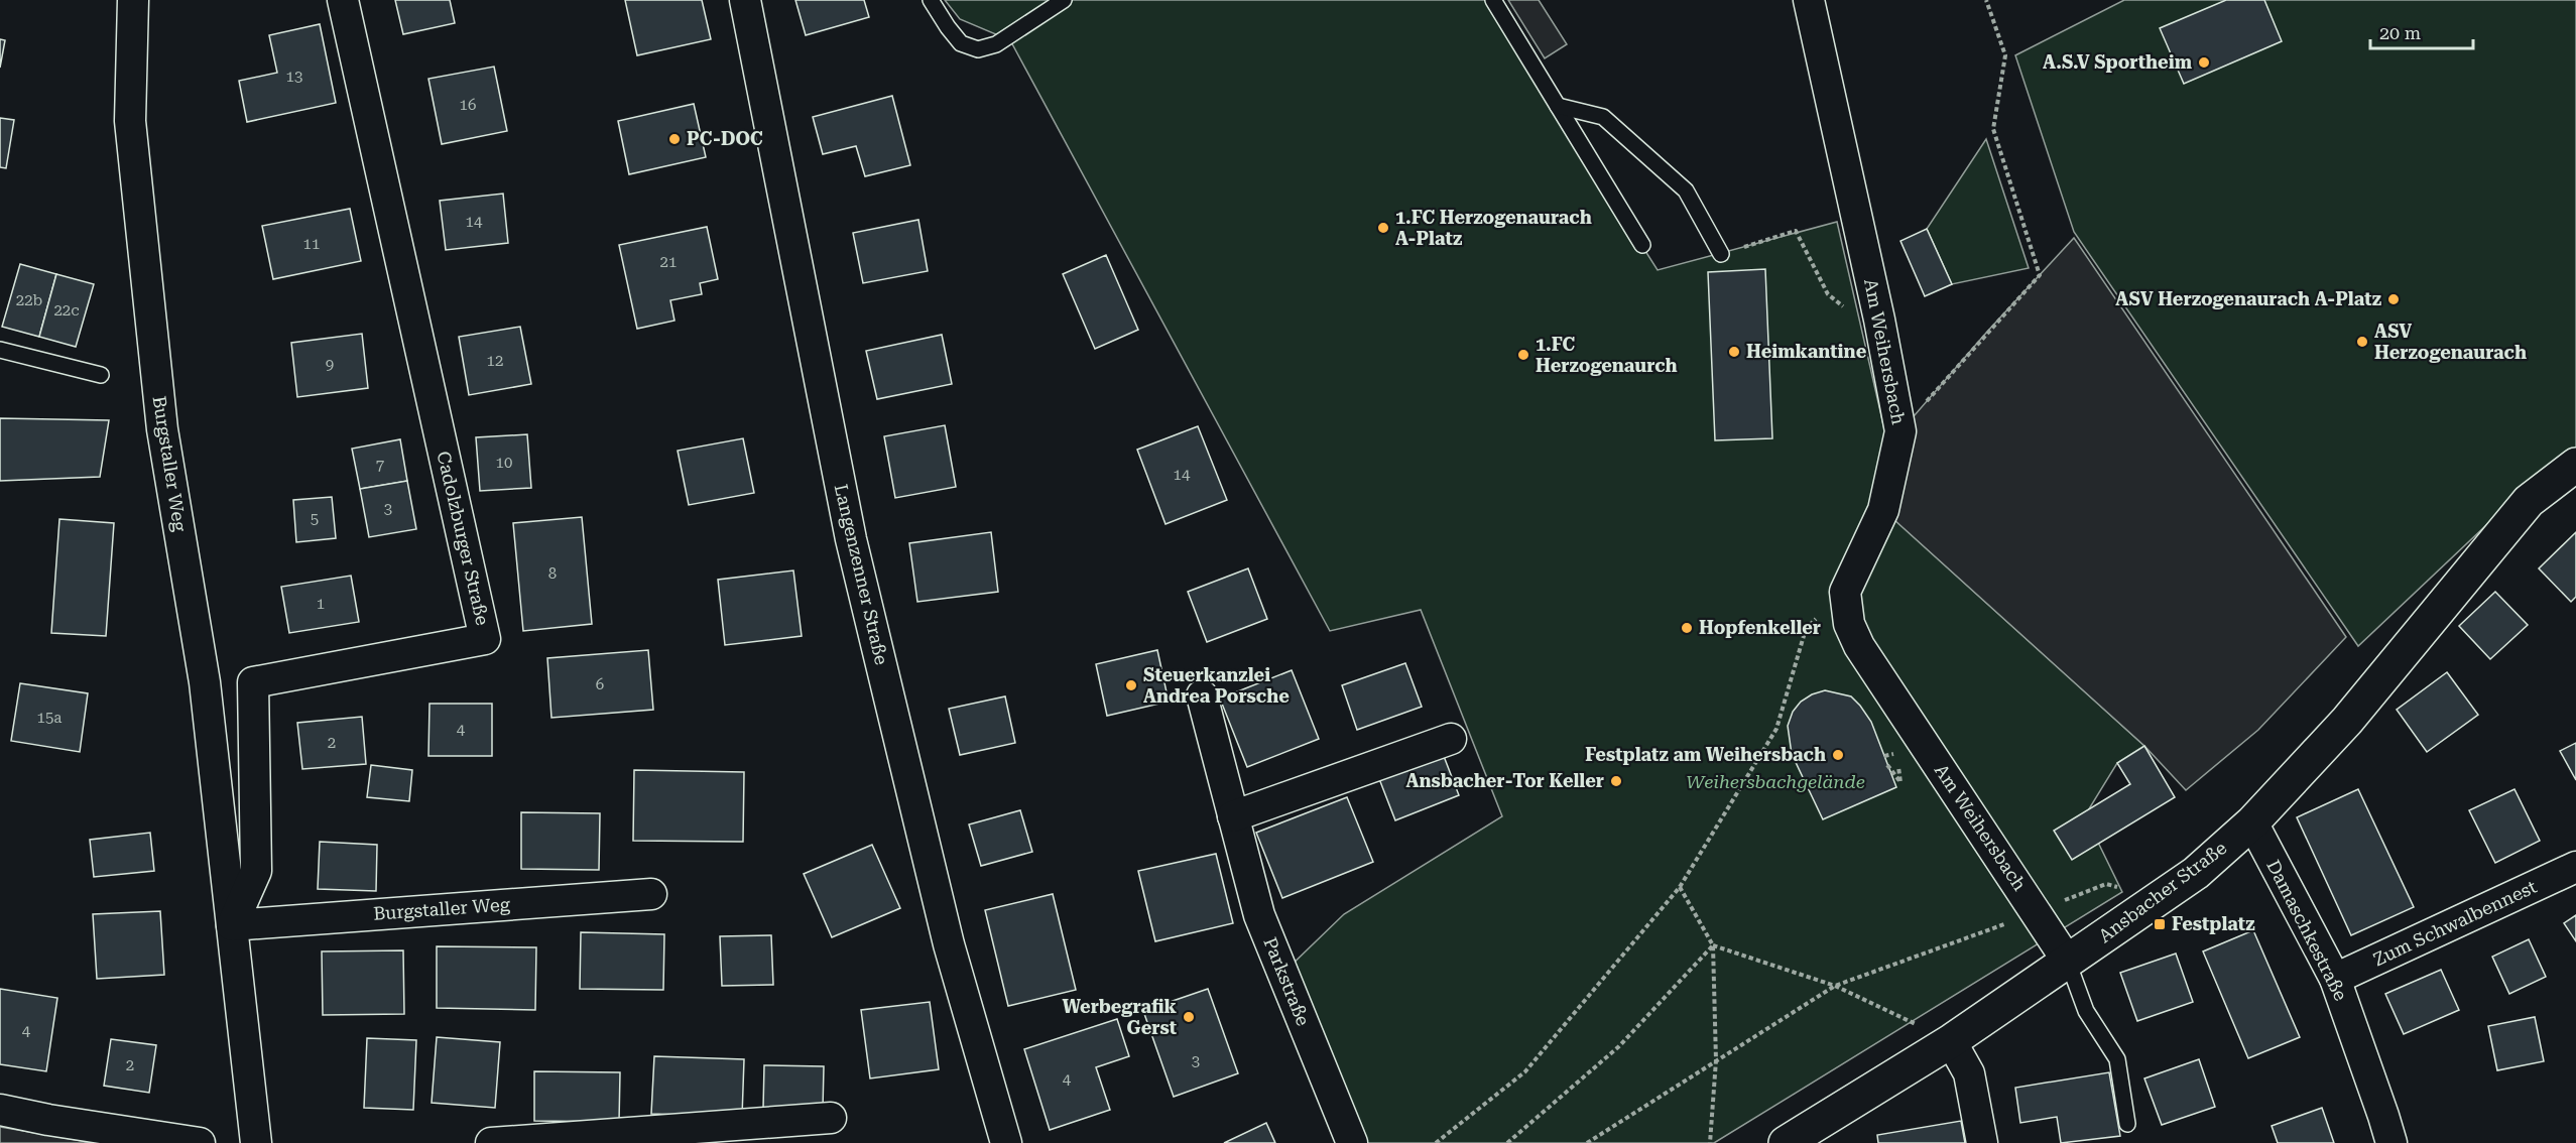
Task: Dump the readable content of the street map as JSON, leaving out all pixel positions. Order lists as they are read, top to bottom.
{
  "streets": {
    "street": [
      "Am Weihersbach",
      "Burgstaller Weg",
      "Cadolzburger Straße",
      "Langenzenner Straße",
      "Ansbacher Straße",
      "Zum Schwalbennest",
      "Damaschkestraße",
      "Parkstraße"
    ]
  },
  "crossings": [
    ["Am Weihersbach", "Ansbacher Straße"],
    ["Burgstaller Weg", "Cadolzburger Straße"],
    ["Ansbacher Straße", "Damaschkestraße"],
    ["Zum Schwalbennest", "Damaschkestraße"]
  ],
  "parks": ["Weihersbachgelände"],
  "places": {
    "other": [
      "A.S.V Sportheim",
      "PC-DOC",
      "1.FC Herzogenaurach A-Platz",
      "ASV Herzogenaurach A-Platz",
      "ASV Herzogenaurach",
      "Heimkantine",
      "1.FC Herzogenaurch",
      "Hopfenkeller",
      "Steuerkanzlei Andrea Porsche",
      "Festplatz am Weihersbach",
      "Ansbacher-Tor Keller",
      "Werbegrafik Gerst"
    ],
    "transit": ["Festplatz"]
  },
  "house_numbers": [
    "13",
    "16",
    "14",
    "11",
    "21",
    "22b",
    "22c",
    "12",
    "9",
    "10",
    "7",
    "14",
    "3",
    "5",
    "8",
    "1",
    "6",
    "15a",
    "4",
    "2",
    "4",
    "3",
    "2",
    "4"
  ],
  "scale_bar": "20 m"
}
